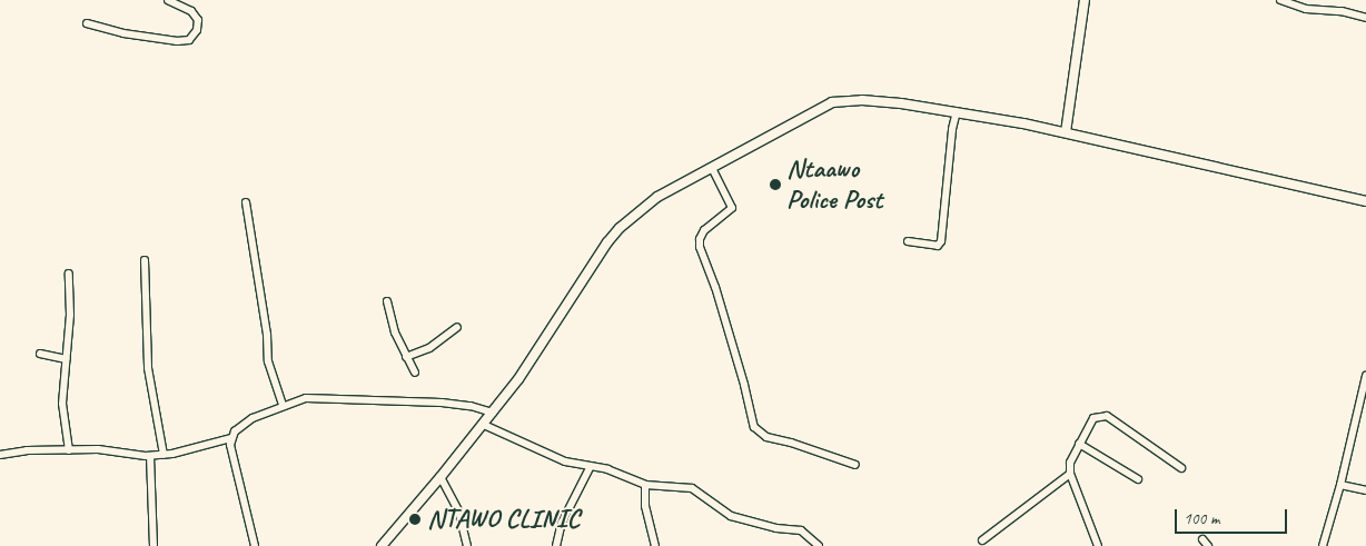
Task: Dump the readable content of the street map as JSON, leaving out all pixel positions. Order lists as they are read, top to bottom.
{
  "places": ["Ntaawo Police Post", "NTAWO CLINIC"],
  "scale_bar": "100 m"
}
